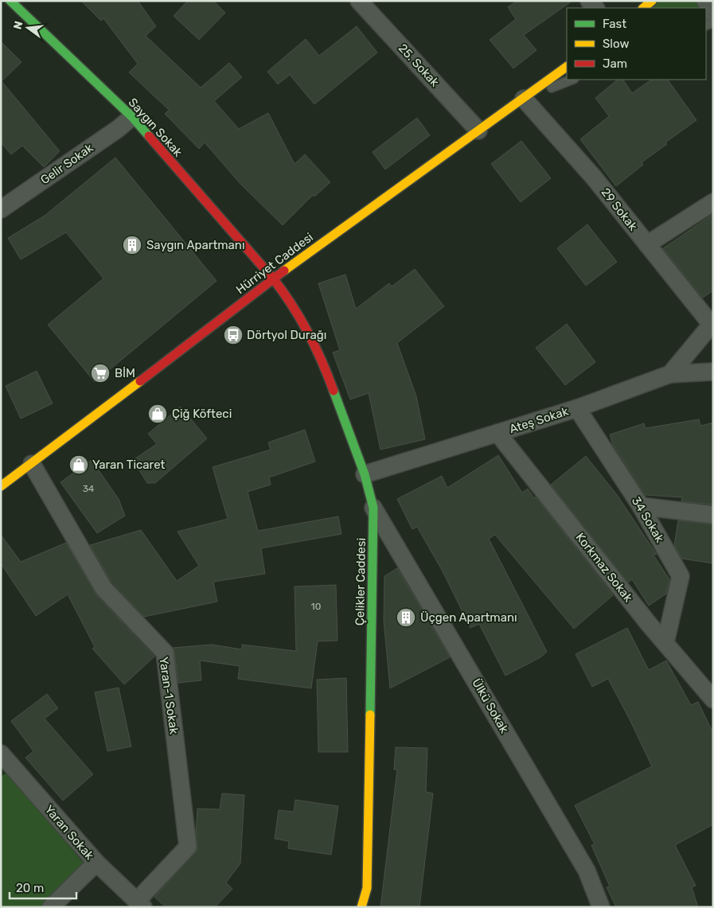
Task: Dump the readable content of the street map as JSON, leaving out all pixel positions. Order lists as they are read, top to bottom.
{
  "streets": {
    "street": [
      "25. Sokak",
      "Saygın Sokak",
      "Gelir Sokak",
      "29 Sokak",
      "Hürriyet Caddesi",
      "Ateş Sokak",
      "34 Sokak",
      "Korkmaz Sokak",
      "Çelikler Caddesi",
      "Yaran-1 Sokak",
      "Ülkü Sokak",
      "Yaran Sokak"
    ]
  },
  "crossings": [
    ["25. Sokak", "Hürriyet Caddesi"],
    ["Saygın Sokak", "Gelir Sokak"],
    ["Saygın Sokak", "Hürriyet Caddesi"],
    ["Saygın Sokak", "Çelikler Caddesi"],
    ["29 Sokak", "Hürriyet Caddesi"],
    ["Hürriyet Caddesi", "Çelikler Caddesi"],
    ["Hürriyet Caddesi", "Yaran-1 Sokak"],
    ["Ateş Sokak", "34 Sokak"],
    ["Ateş Sokak", "Korkmaz Sokak"],
    ["Ateş Sokak", "Çelikler Caddesi"],
    ["34 Sokak", "Korkmaz Sokak"],
    ["Çelikler Caddesi", "Ülkü Sokak"],
    ["Yaran-1 Sokak", "Yaran Sokak"]
  ],
  "places": {
    "building": ["Saygın Apartmanı", "Üçgen Apartmanı"],
    "bus stop": ["Dörtyol Durağı"],
    "supermarket": ["BİM"],
    "shop": ["Çiğ Köfteci", "Yaran Ticaret"]
  },
  "house_numbers": ["34", "10"],
  "legend": ["Fast", "Slow", "Jam"],
  "scale_bar": "20 m",
  "north": "left"
}
